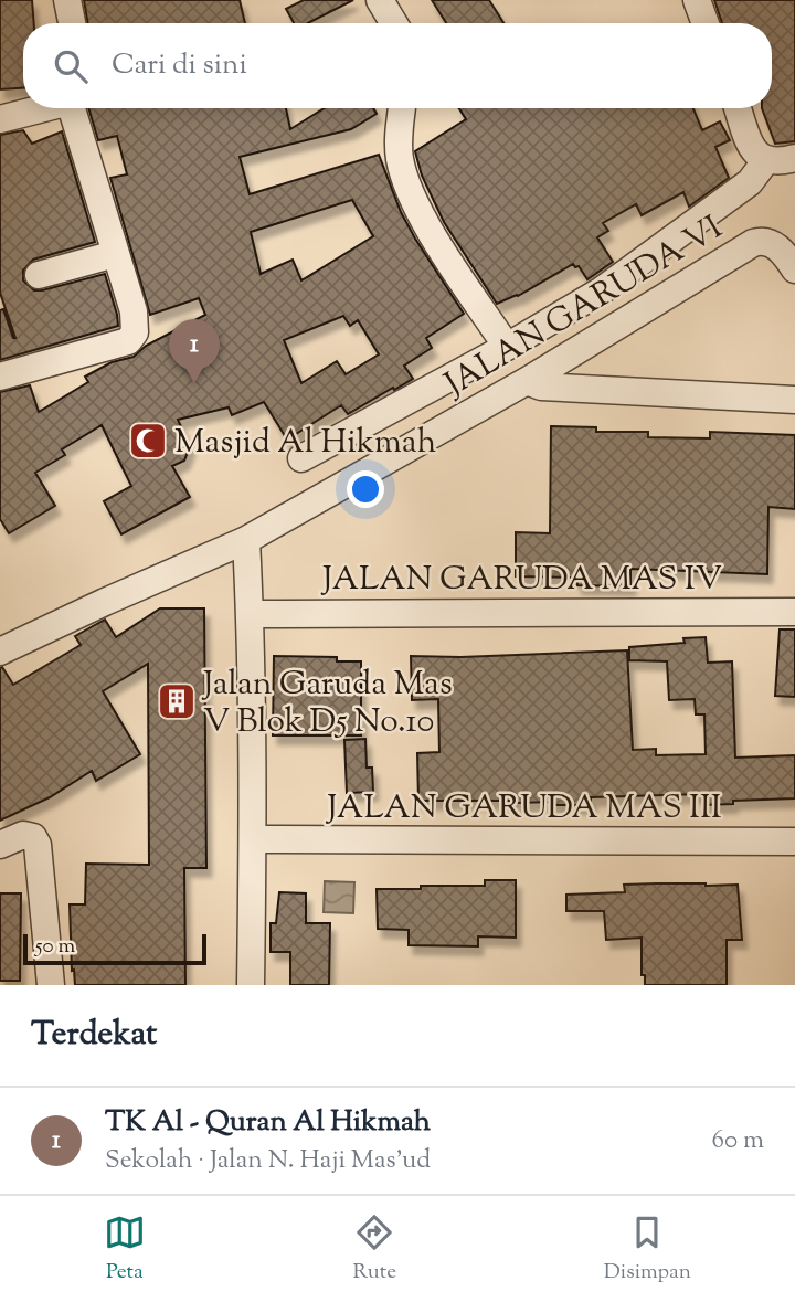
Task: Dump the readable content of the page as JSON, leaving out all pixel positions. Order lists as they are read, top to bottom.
{
  "streets": {
    "street": ["JALAN GARUDA VI", "JALAN GARUDA MAS IV", "JALAN GARUDA MAS III"]
  },
  "places": {
    "mosque": ["Masjid Al Hikmah"],
    "building": ["Jalan Garuda Mas V Blok D5 No.10"]
  },
  "scale_bar": "50 m",
  "page": {
    "search": "Cari di sini",
    "pins": "1",
    "scale": "50 m",
    "heading": "Terdekat",
    "list": [
      {
        "mark": "1",
        "name": "TK Al - Quran Al Hikmah",
        "note": "Sekolah · Jalan N. Haji Mas'ud",
        "value": "60 m"
      }
    ],
    "nav": ["Peta", "Rute", "Disimpan"]
  }
}
